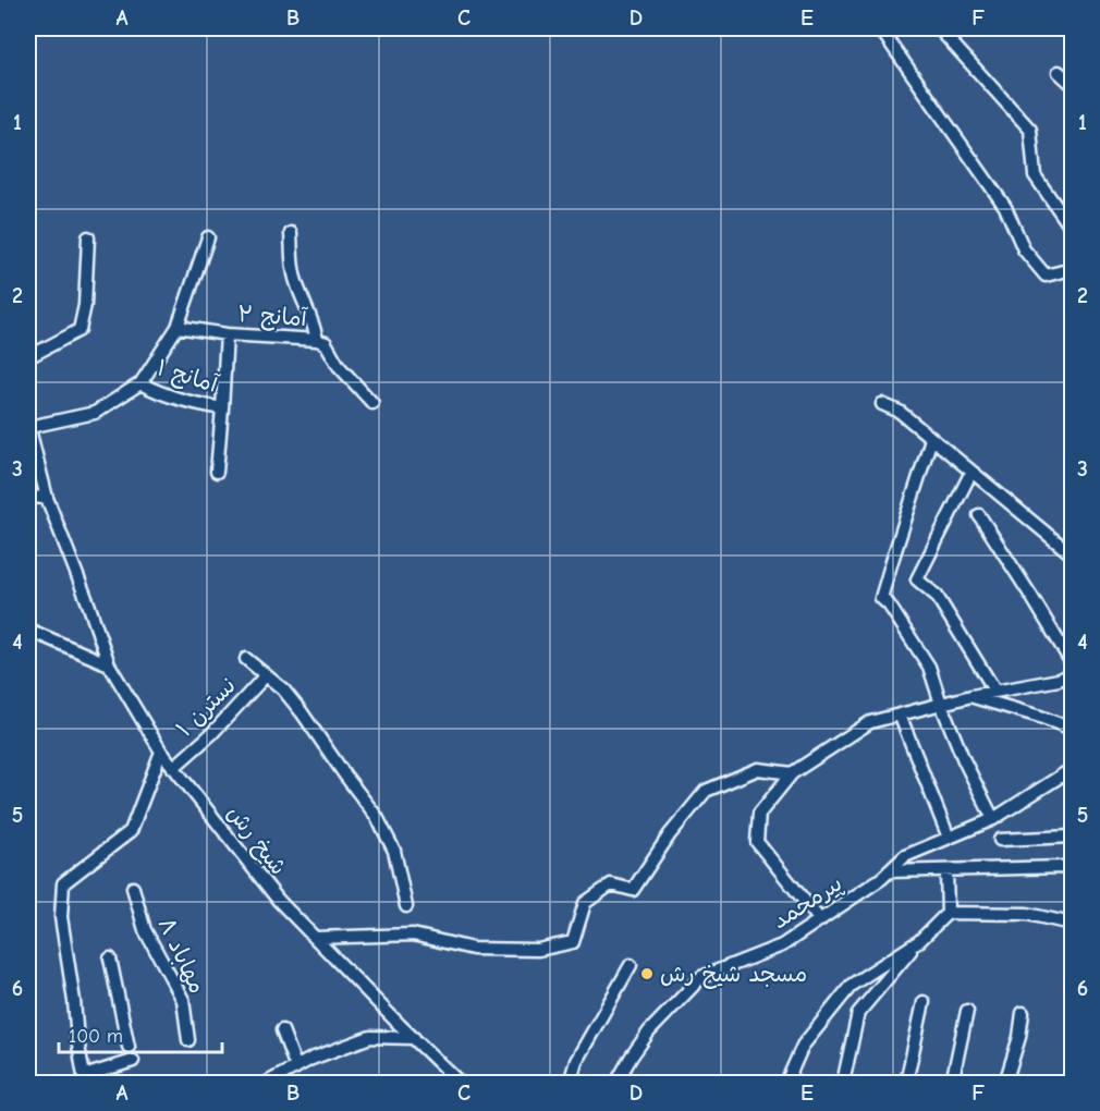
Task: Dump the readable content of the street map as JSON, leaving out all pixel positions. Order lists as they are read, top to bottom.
{
  "streets": {
    "street": [
      "آمانج ۲",
      "آمانج ۱",
      "نسترن ۱",
      "شیخ رش",
      "پیرمحمد",
      "مهاباد ۸"
    ]
  },
  "crossings": [
    ["نسترن ۱", "شیخ رش"]
  ],
  "places": ["مسجد شیخ رش"],
  "scale_bar": "100 m",
  "grid": {
    "columns": [
      "A",
      "B",
      "C",
      "D",
      "E",
      "F"
    ],
    "rows": [
      "1",
      "2",
      "3",
      "4",
      "5",
      "6"
    ]
  }
}
